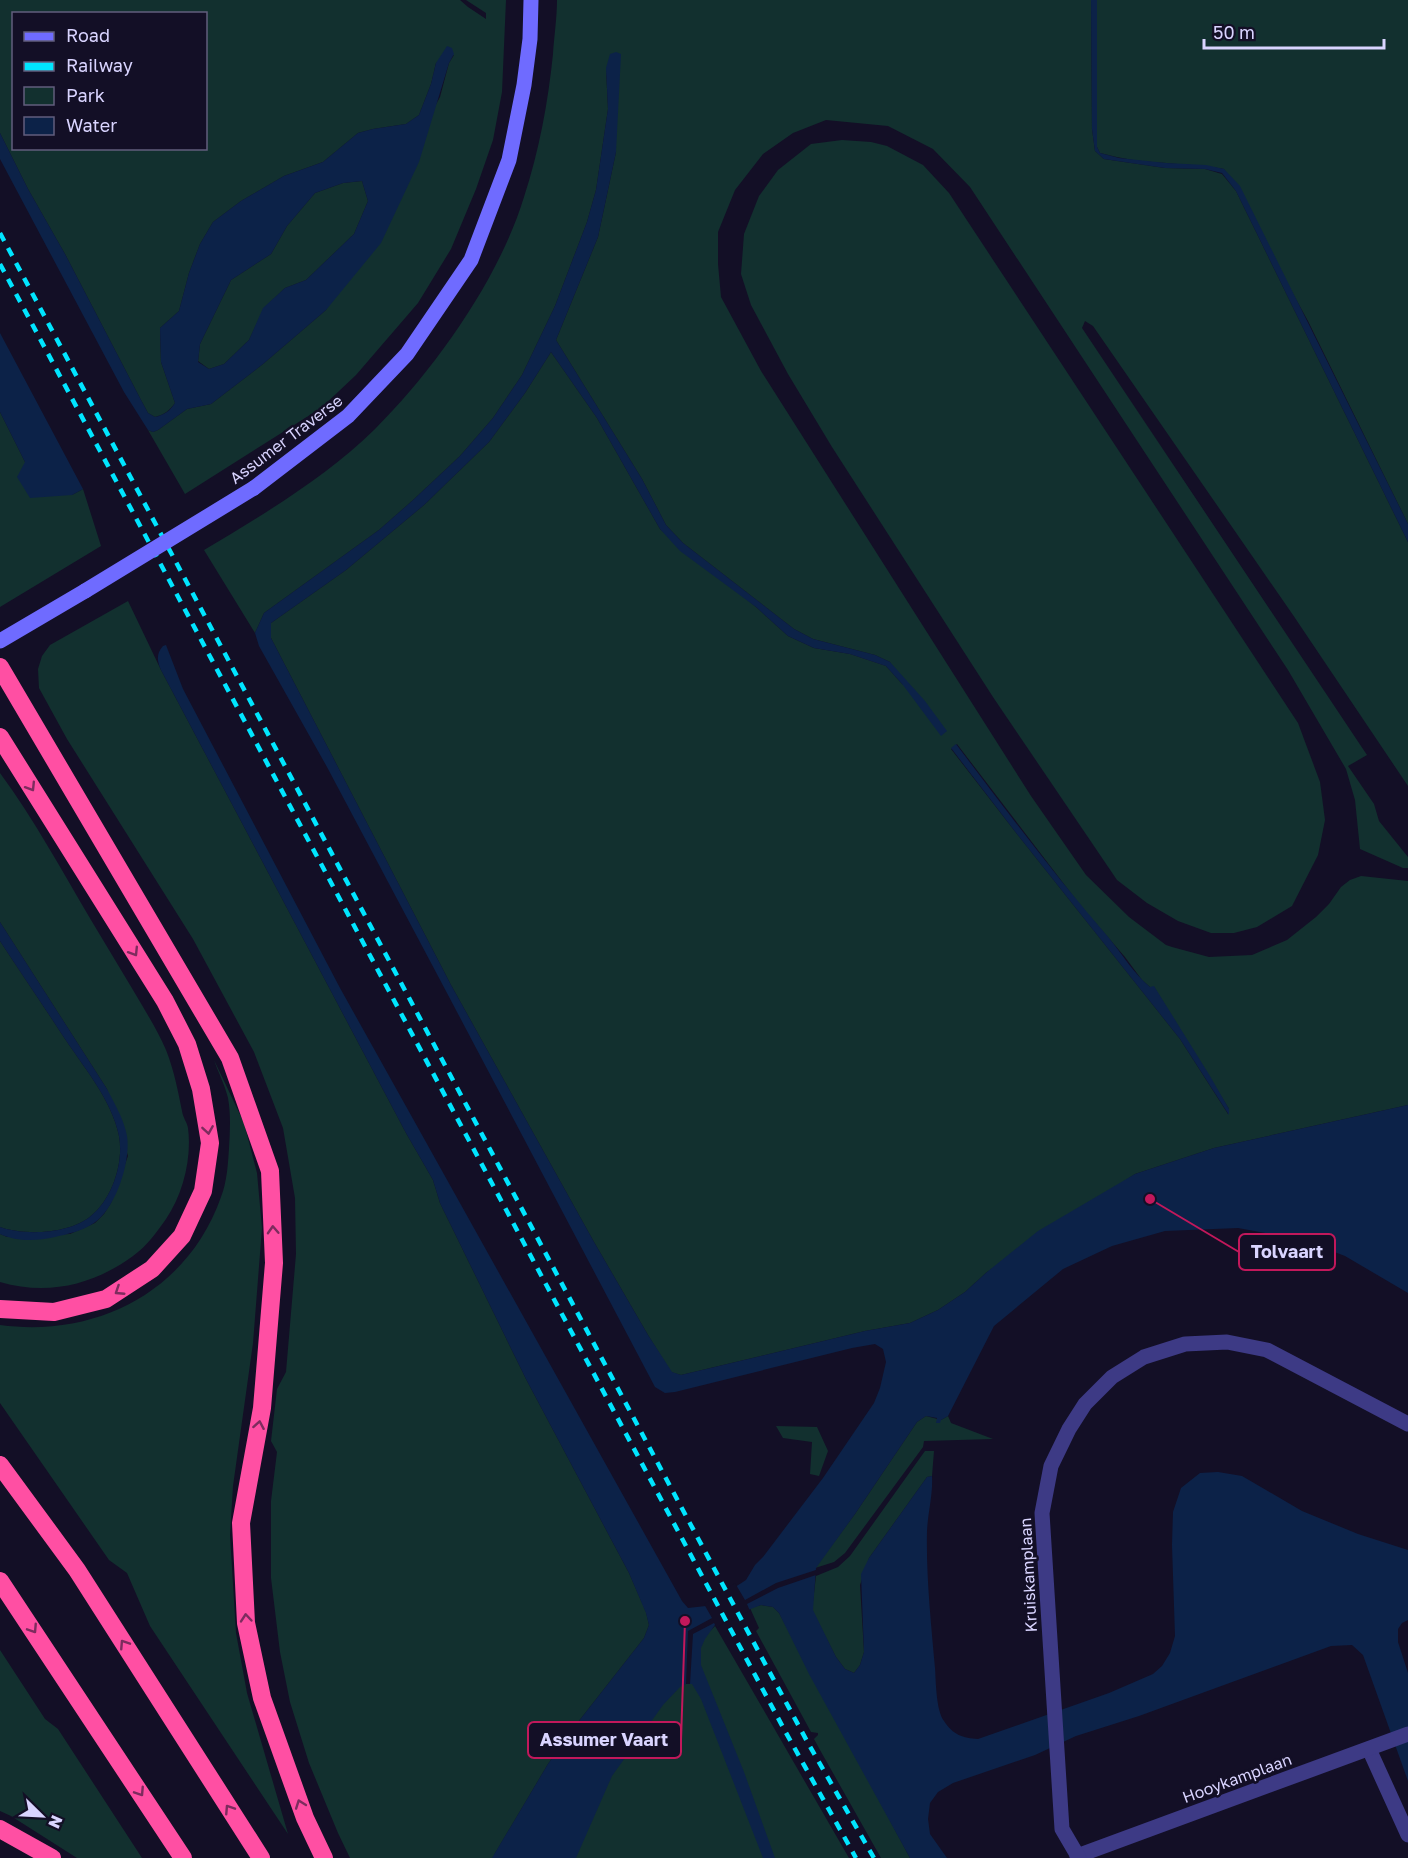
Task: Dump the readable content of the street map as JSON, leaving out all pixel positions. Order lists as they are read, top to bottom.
{
  "streets": {
    "main road": ["Assumer Traverse"],
    "street": ["Kruiskamplaan", "Hooykamplaan"]
  },
  "crossings": [
    ["Kruiskamplaan", "Hooykamplaan"]
  ],
  "places": ["Tolvaart", "Assumer Vaart"],
  "legend": [
    "Road",
    "Railway",
    "Park",
    "Water"
  ],
  "scale_bar": "50 m",
  "north": "bottom right"
}
